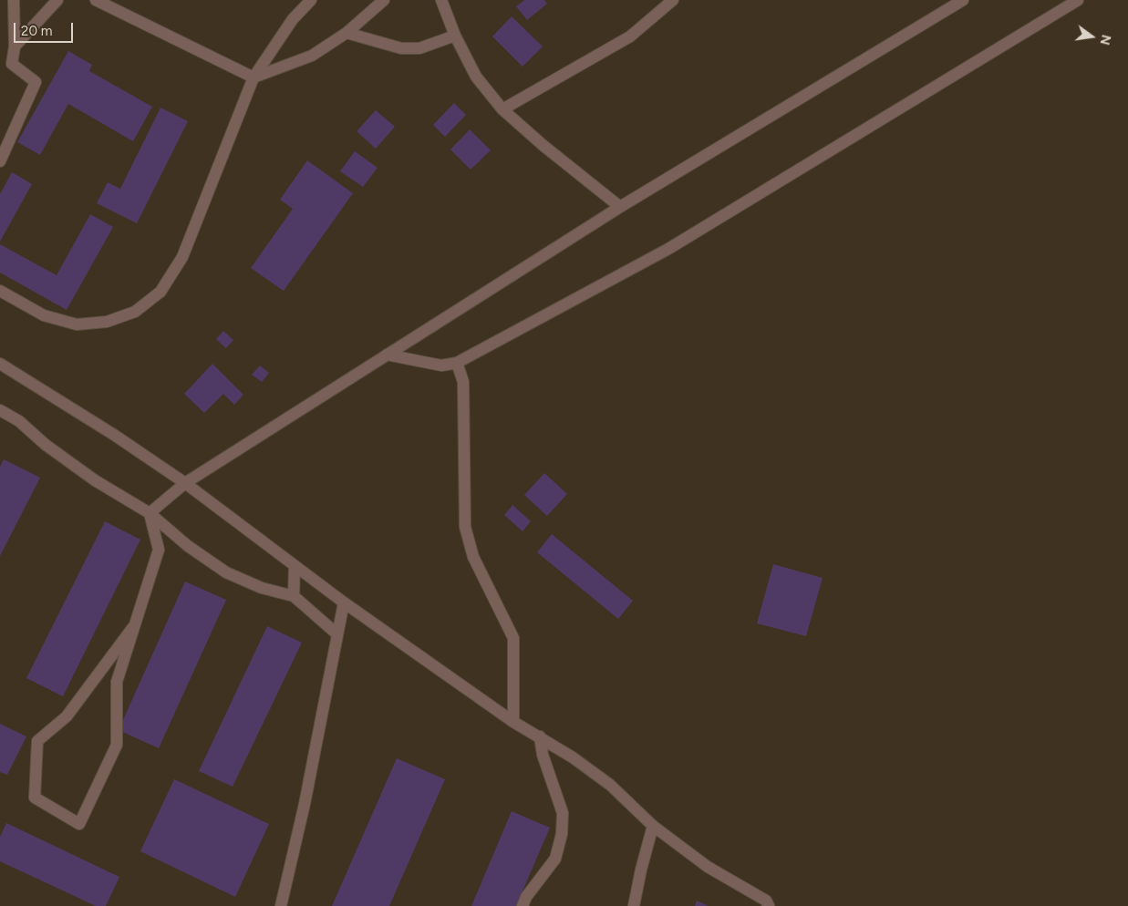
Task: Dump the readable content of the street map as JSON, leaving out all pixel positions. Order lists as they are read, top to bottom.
{
  "scale_bar": "20 m",
  "north": "right"
}
